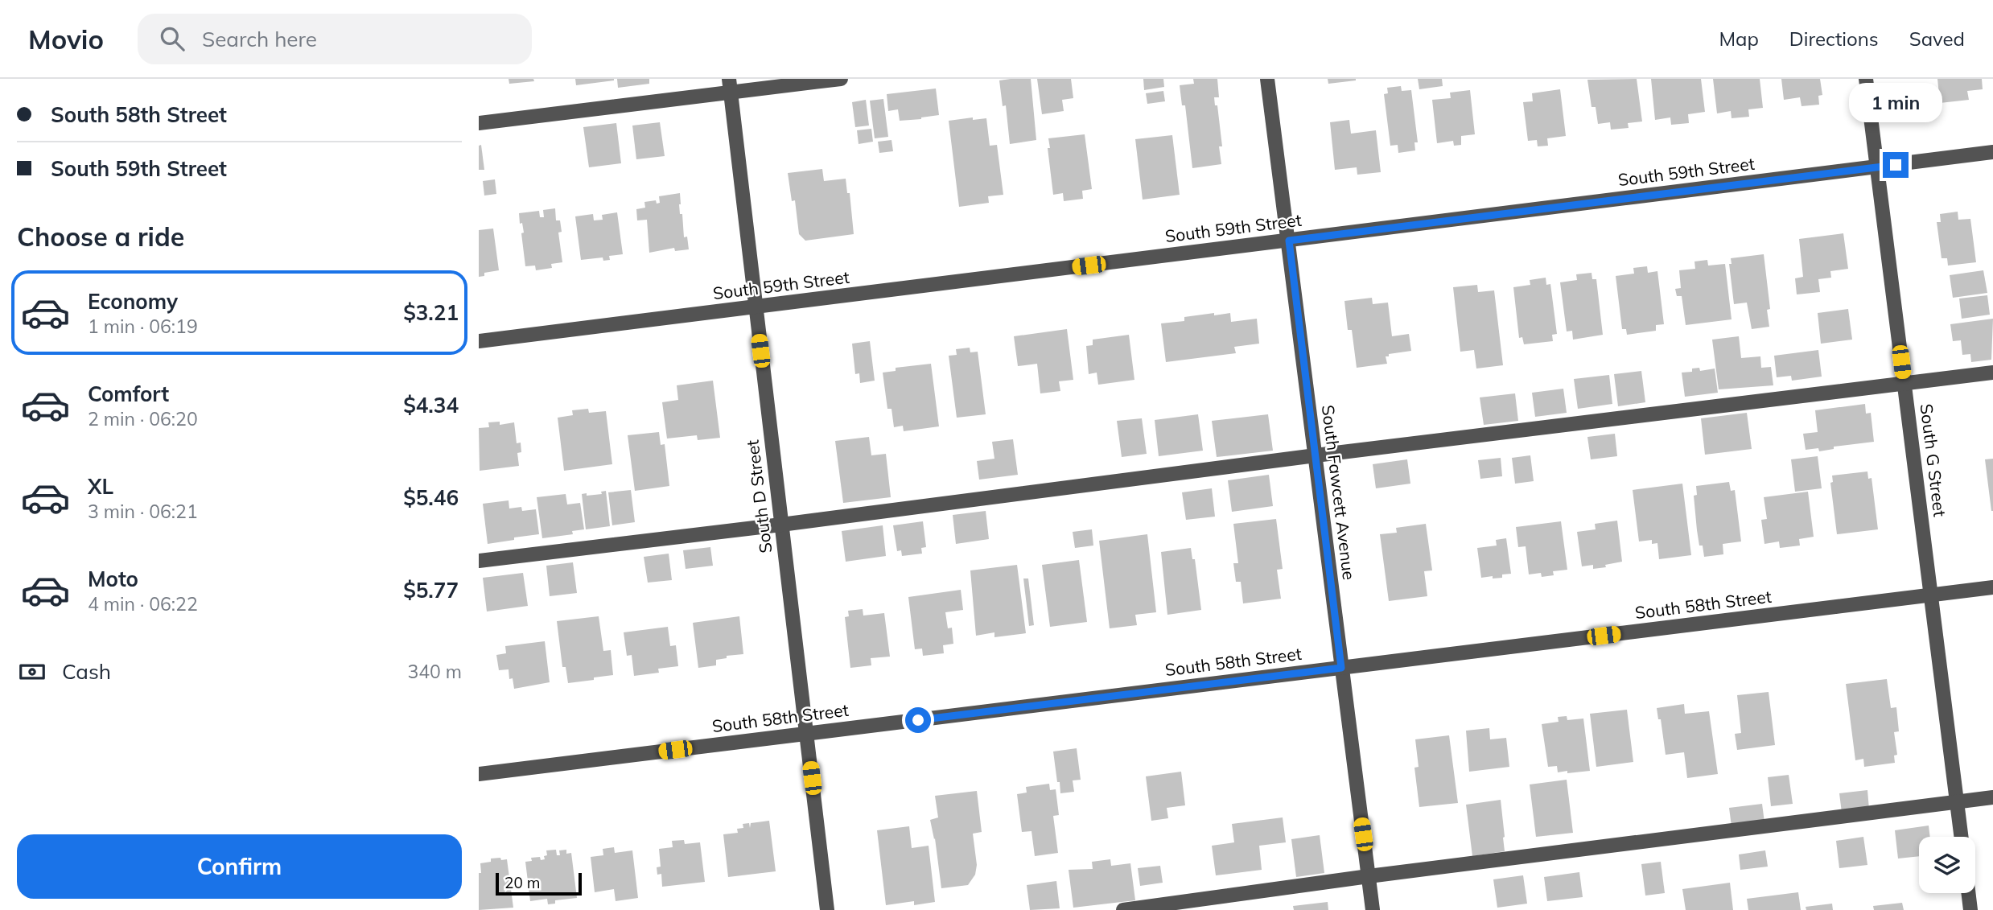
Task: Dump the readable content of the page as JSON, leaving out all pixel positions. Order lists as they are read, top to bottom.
{
  "streets": {
    "street": [
      "South 59th Street",
      "South G Street",
      "South Fawcett Avenue",
      "South D Street",
      "South 58th Street"
    ]
  },
  "crossings": [
    ["South 59th Street", "South G Street"],
    ["South 59th Street", "South Fawcett Avenue"],
    ["South 59th Street", "South D Street"],
    ["South G Street", "South 58th Street"],
    ["South Fawcett Avenue", "South 58th Street"],
    ["South D Street", "South 58th Street"]
  ],
  "scale_bar": "20 m",
  "page": {
    "header": "Movio",
    "search": "Search here",
    "nav": ["Map", "Directions", "Saved"],
    "banner": ["South 58th Street", "South 59th Street"],
    "bubble": "1 min",
    "heading": "Choose a ride",
    "list": [
      {
        "name": "Economy",
        "note": "1 min · 06:19",
        "value": "$3.21"
      },
      {
        "name": "Comfort",
        "note": "2 min · 06:20",
        "value": "$4.34"
      },
      {
        "name": "XL",
        "note": "3 min · 06:21",
        "value": "$5.46"
      },
      {
        "name": "Moto",
        "note": "4 min · 06:22",
        "value": "$5.77"
      }
    ],
    "pay": ["Cash", "340 m"],
    "buttons": "Confirm",
    "scale": "20 m"
  }
}
